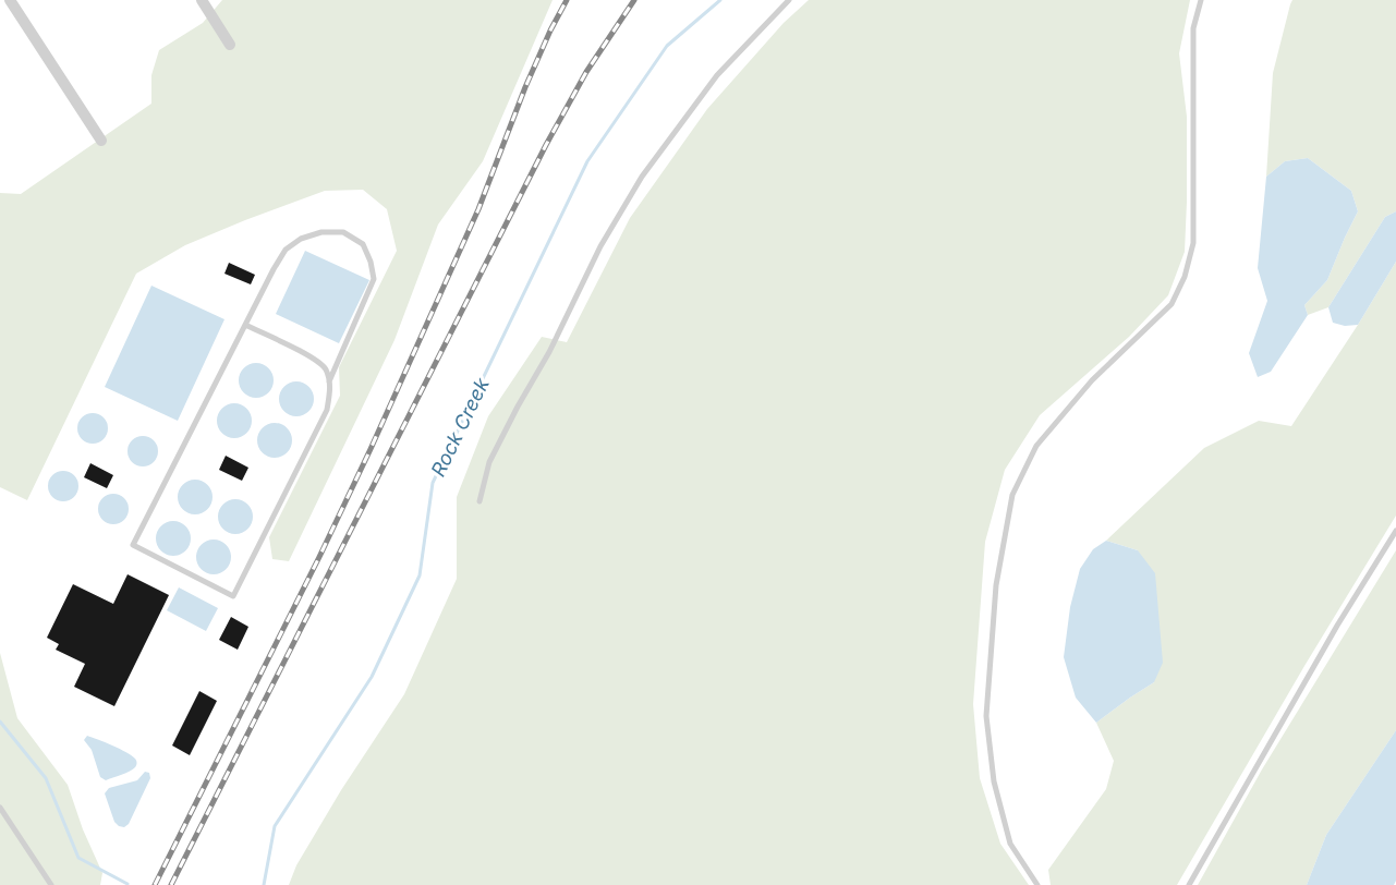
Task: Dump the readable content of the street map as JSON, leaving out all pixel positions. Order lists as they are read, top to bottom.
{
  "water": ["Rock Creek"]
}
